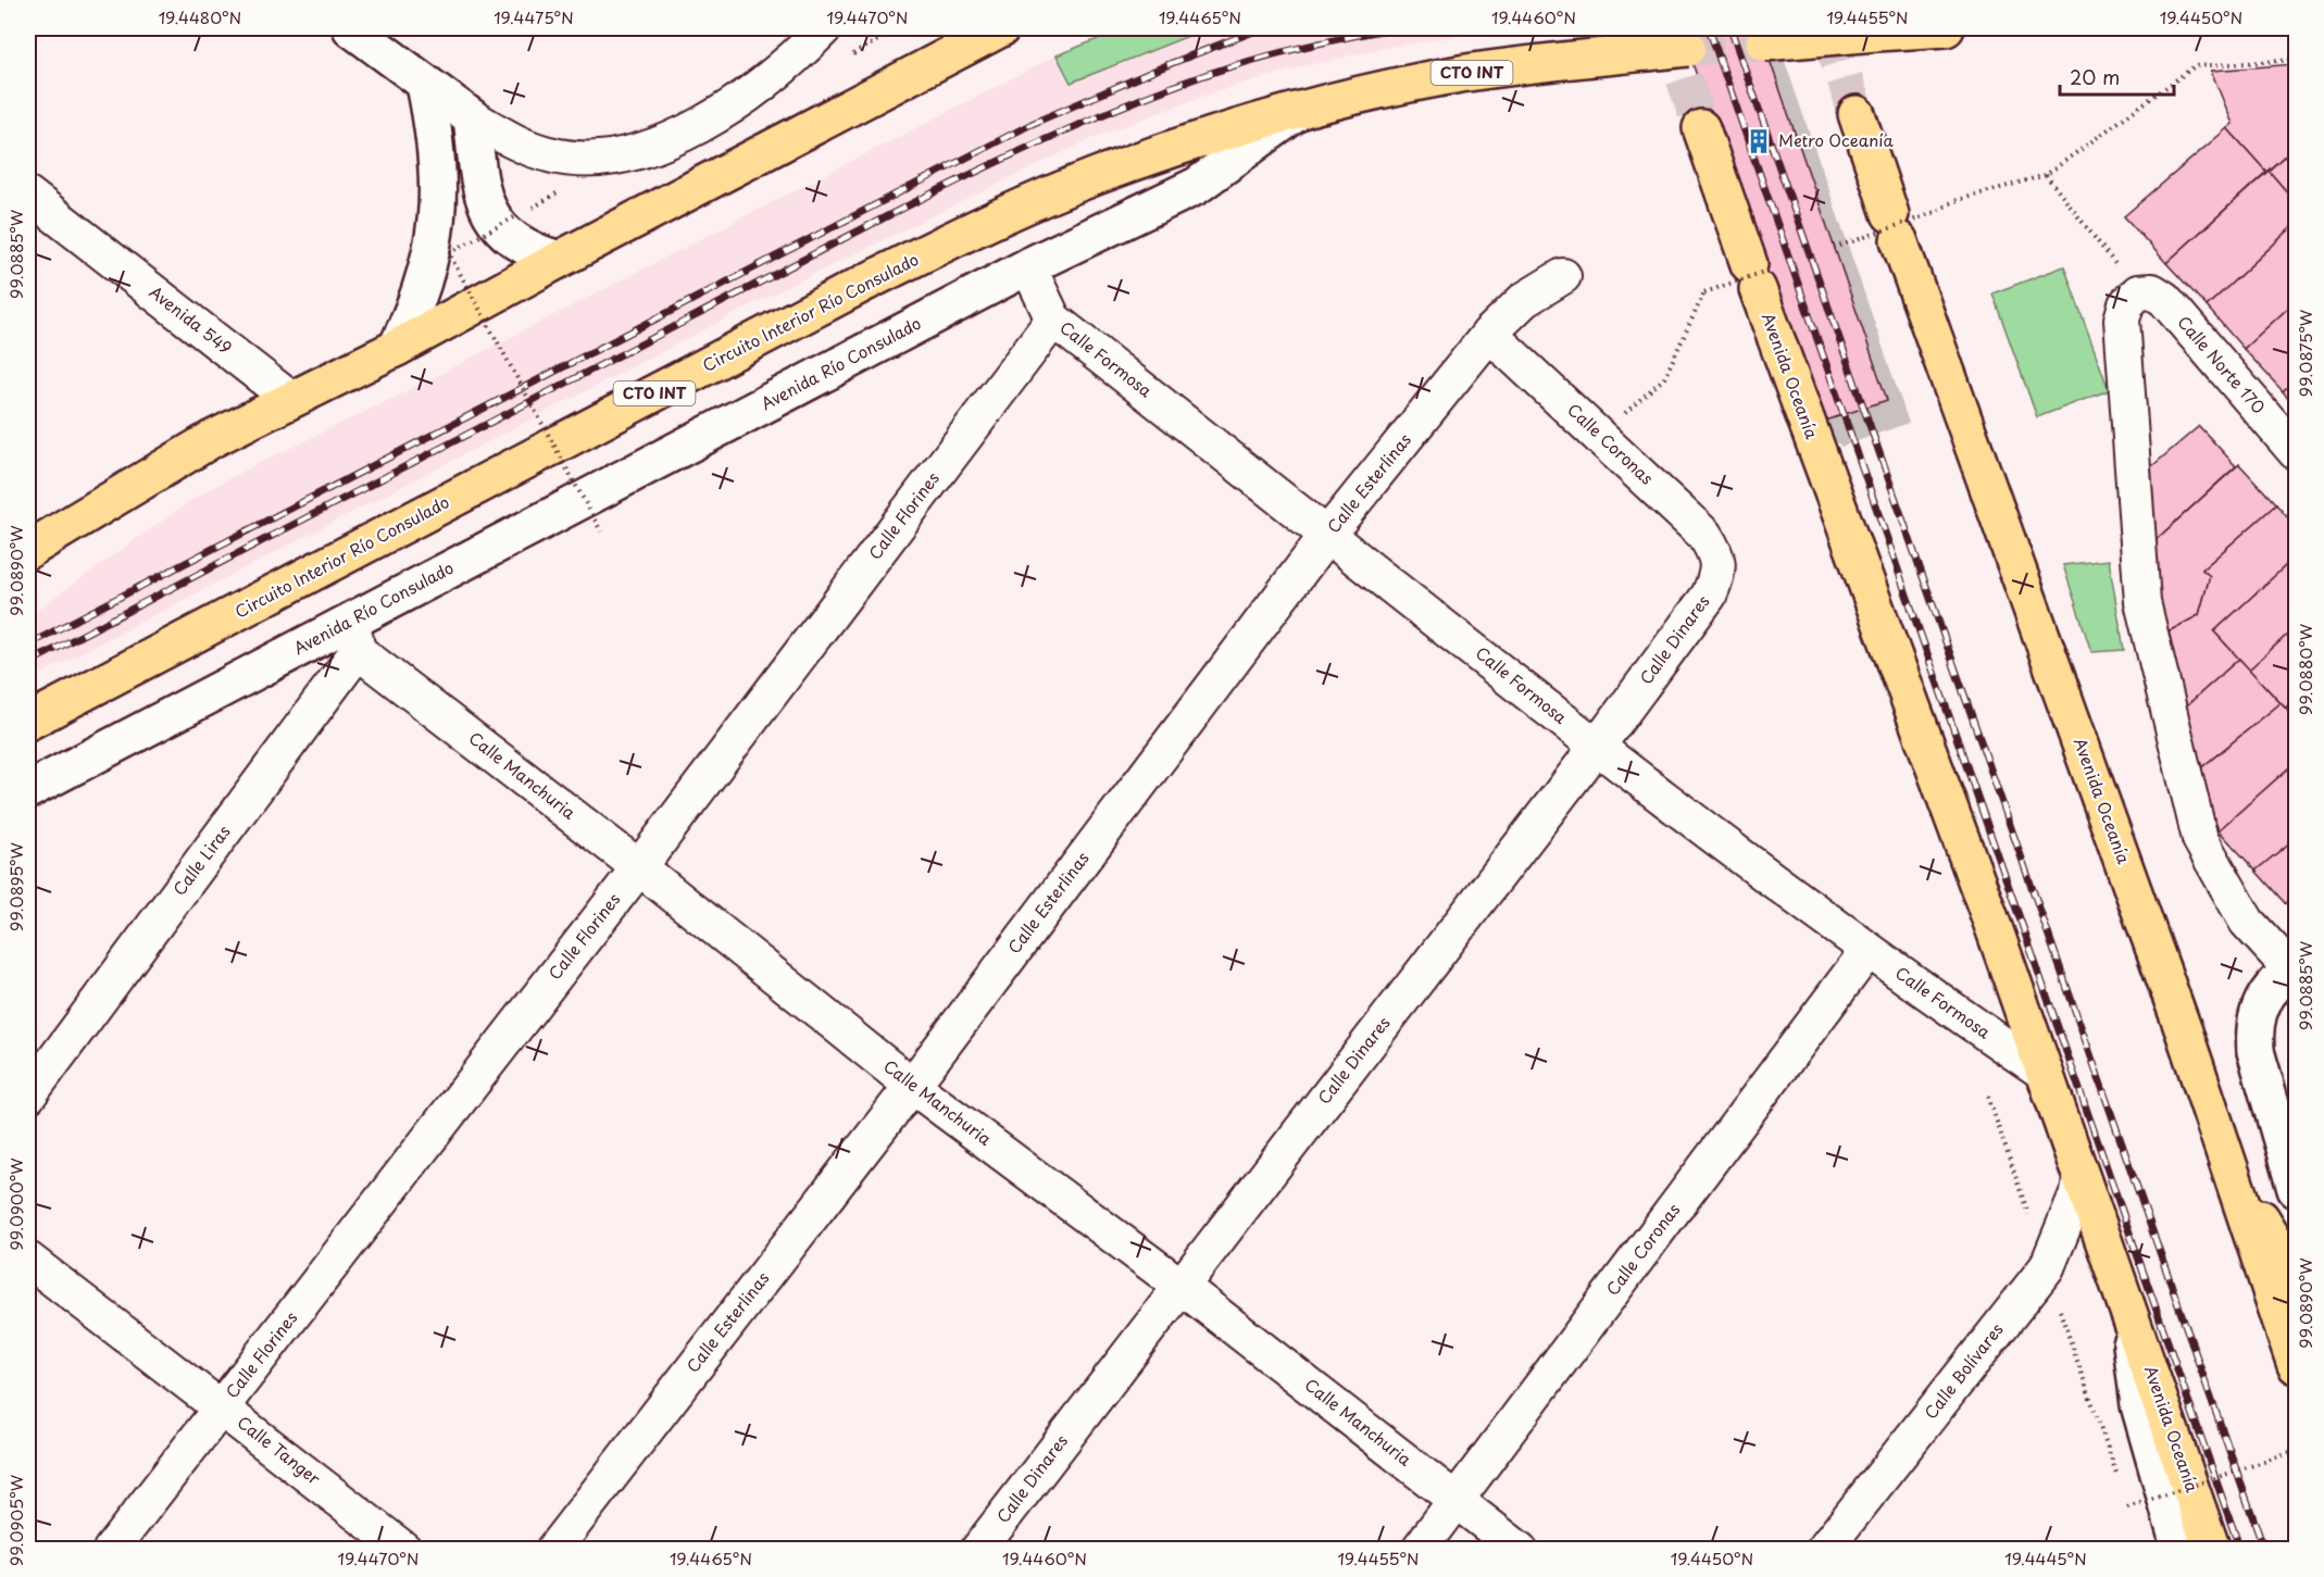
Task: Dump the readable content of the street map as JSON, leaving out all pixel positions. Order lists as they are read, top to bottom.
{
  "streets": {
    "highway": [
      "CTO INT",
      "Circuito Interior Río Consulado",
      "Avenida Río Consulado",
      "Avenida Oceanía"
    ],
    "street": [
      "Avenida 549",
      "Calle Formosa",
      "Calle Norte 170",
      "Calle Coronas",
      "Calle Esterlinas",
      "Calle Florines",
      "Calle Dinares",
      "Calle Manchuria",
      "Calle Liras",
      "Calle Bolívares",
      "Calle Tanger"
    ]
  },
  "crossings": [
    ["Circuito Interior Río Consulado", "Avenida Río Consulado"],
    ["Calle Formosa", "Avenida Río Consulado"],
    ["Calle Formosa", "Avenida Oceanía"],
    ["Calle Formosa", "Calle Coronas"],
    ["Calle Formosa", "Calle Esterlinas"],
    ["Calle Formosa", "Calle Florines"],
    ["Calle Formosa", "Calle Dinares"],
    ["Avenida Río Consulado", "Calle Manchuria"],
    ["Avenida Río Consulado", "Calle Liras"],
    ["Avenida Oceanía", "Calle Bolívares"],
    ["Calle Coronas", "Calle Esterlinas"],
    ["Calle Coronas", "Calle Dinares"],
    ["Calle Coronas", "Calle Manchuria"],
    ["Calle Esterlinas", "Calle Manchuria"],
    ["Calle Florines", "Calle Manchuria"],
    ["Calle Florines", "Calle Tanger"],
    ["Calle Dinares", "Calle Manchuria"],
    ["Calle Manchuria", "Calle Liras"]
  ],
  "places": {
    "building": ["Metro Oceanía"]
  },
  "scale_bar": "20 m",
  "coordinates": [
    "19.4480°N",
    "19.4475°N",
    "19.4470°N",
    "19.4465°N",
    "19.4460°N",
    "19.4455°N",
    "19.4450°N",
    "99.0885°W",
    "99.0875°W",
    "99.0890°W",
    "99.0880°W",
    "99.0895°W",
    "99.0900°W",
    "99.0905°W",
    "19.4445°N"
  ]
}
